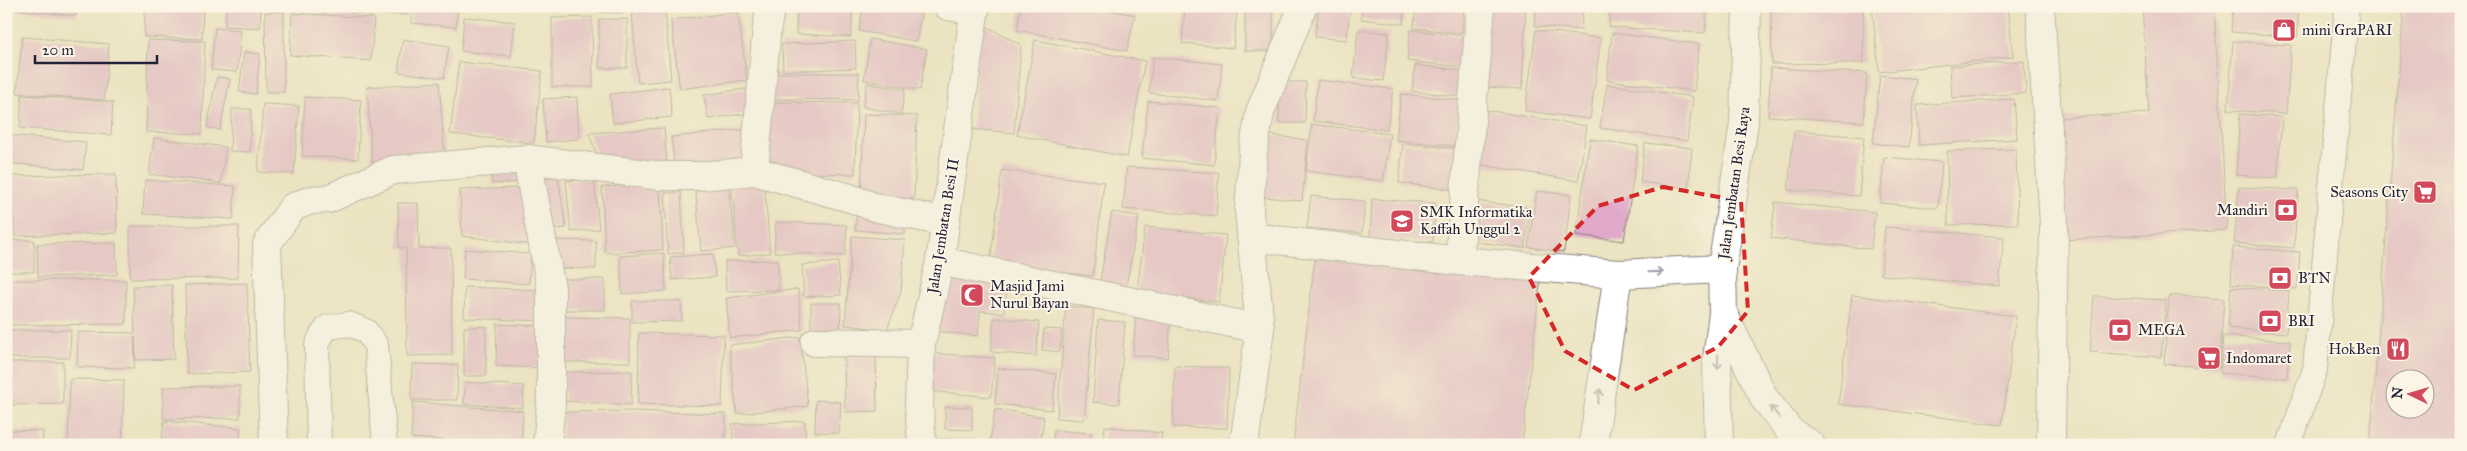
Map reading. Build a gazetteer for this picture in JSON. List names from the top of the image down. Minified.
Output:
{"streets":{"street":["Jalan Jembatan Besi Raya","Jalan Jembatan Besi II"]},"places":{"shop":["mini GraPARI"],"supermarket":["Seasons City","Indomaret"],"bank":["Mandiri","BTN","BRI","MEGA"],"school or university":["SMK Informatika Kaffah Unggul 2"],"mosque":["Masjid Jami Nurul Bayan"],"restaurant":["HokBen"]},"scale_bar":"20 m","north":"left"}
